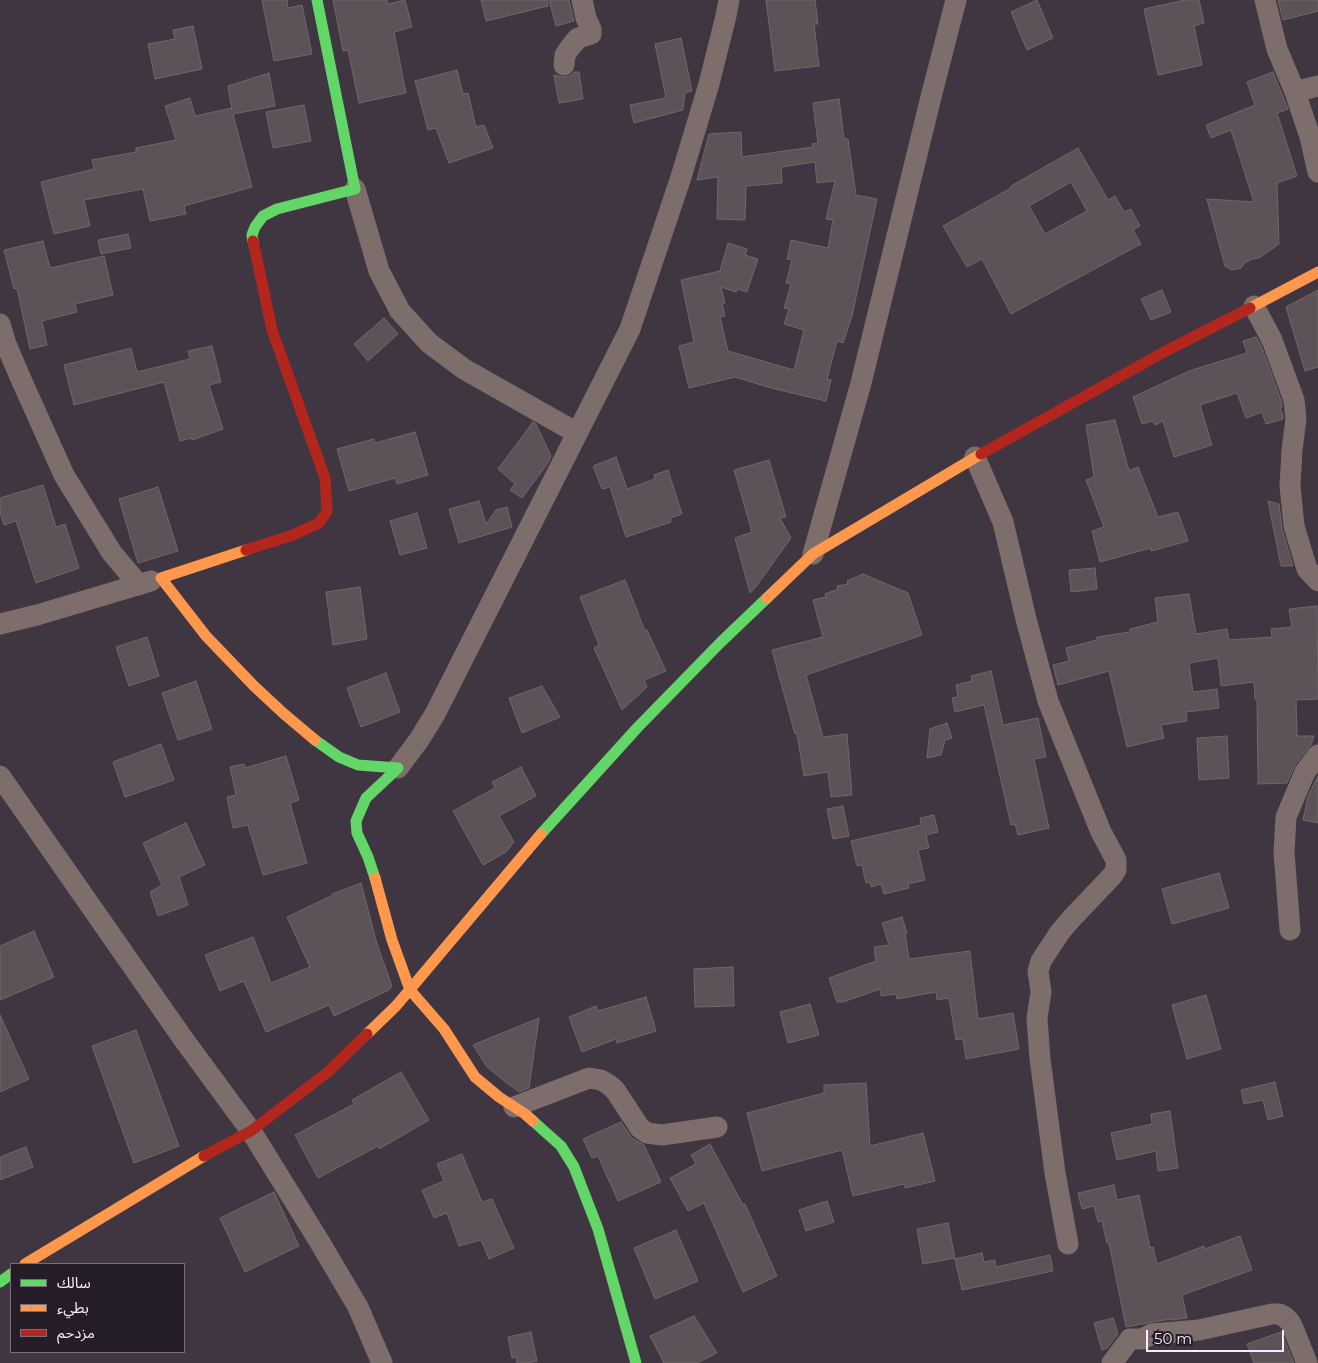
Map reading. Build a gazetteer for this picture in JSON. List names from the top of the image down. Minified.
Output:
{"legend":["سالك","بطيء","مزدحم"],"scale_bar":"50 m"}
